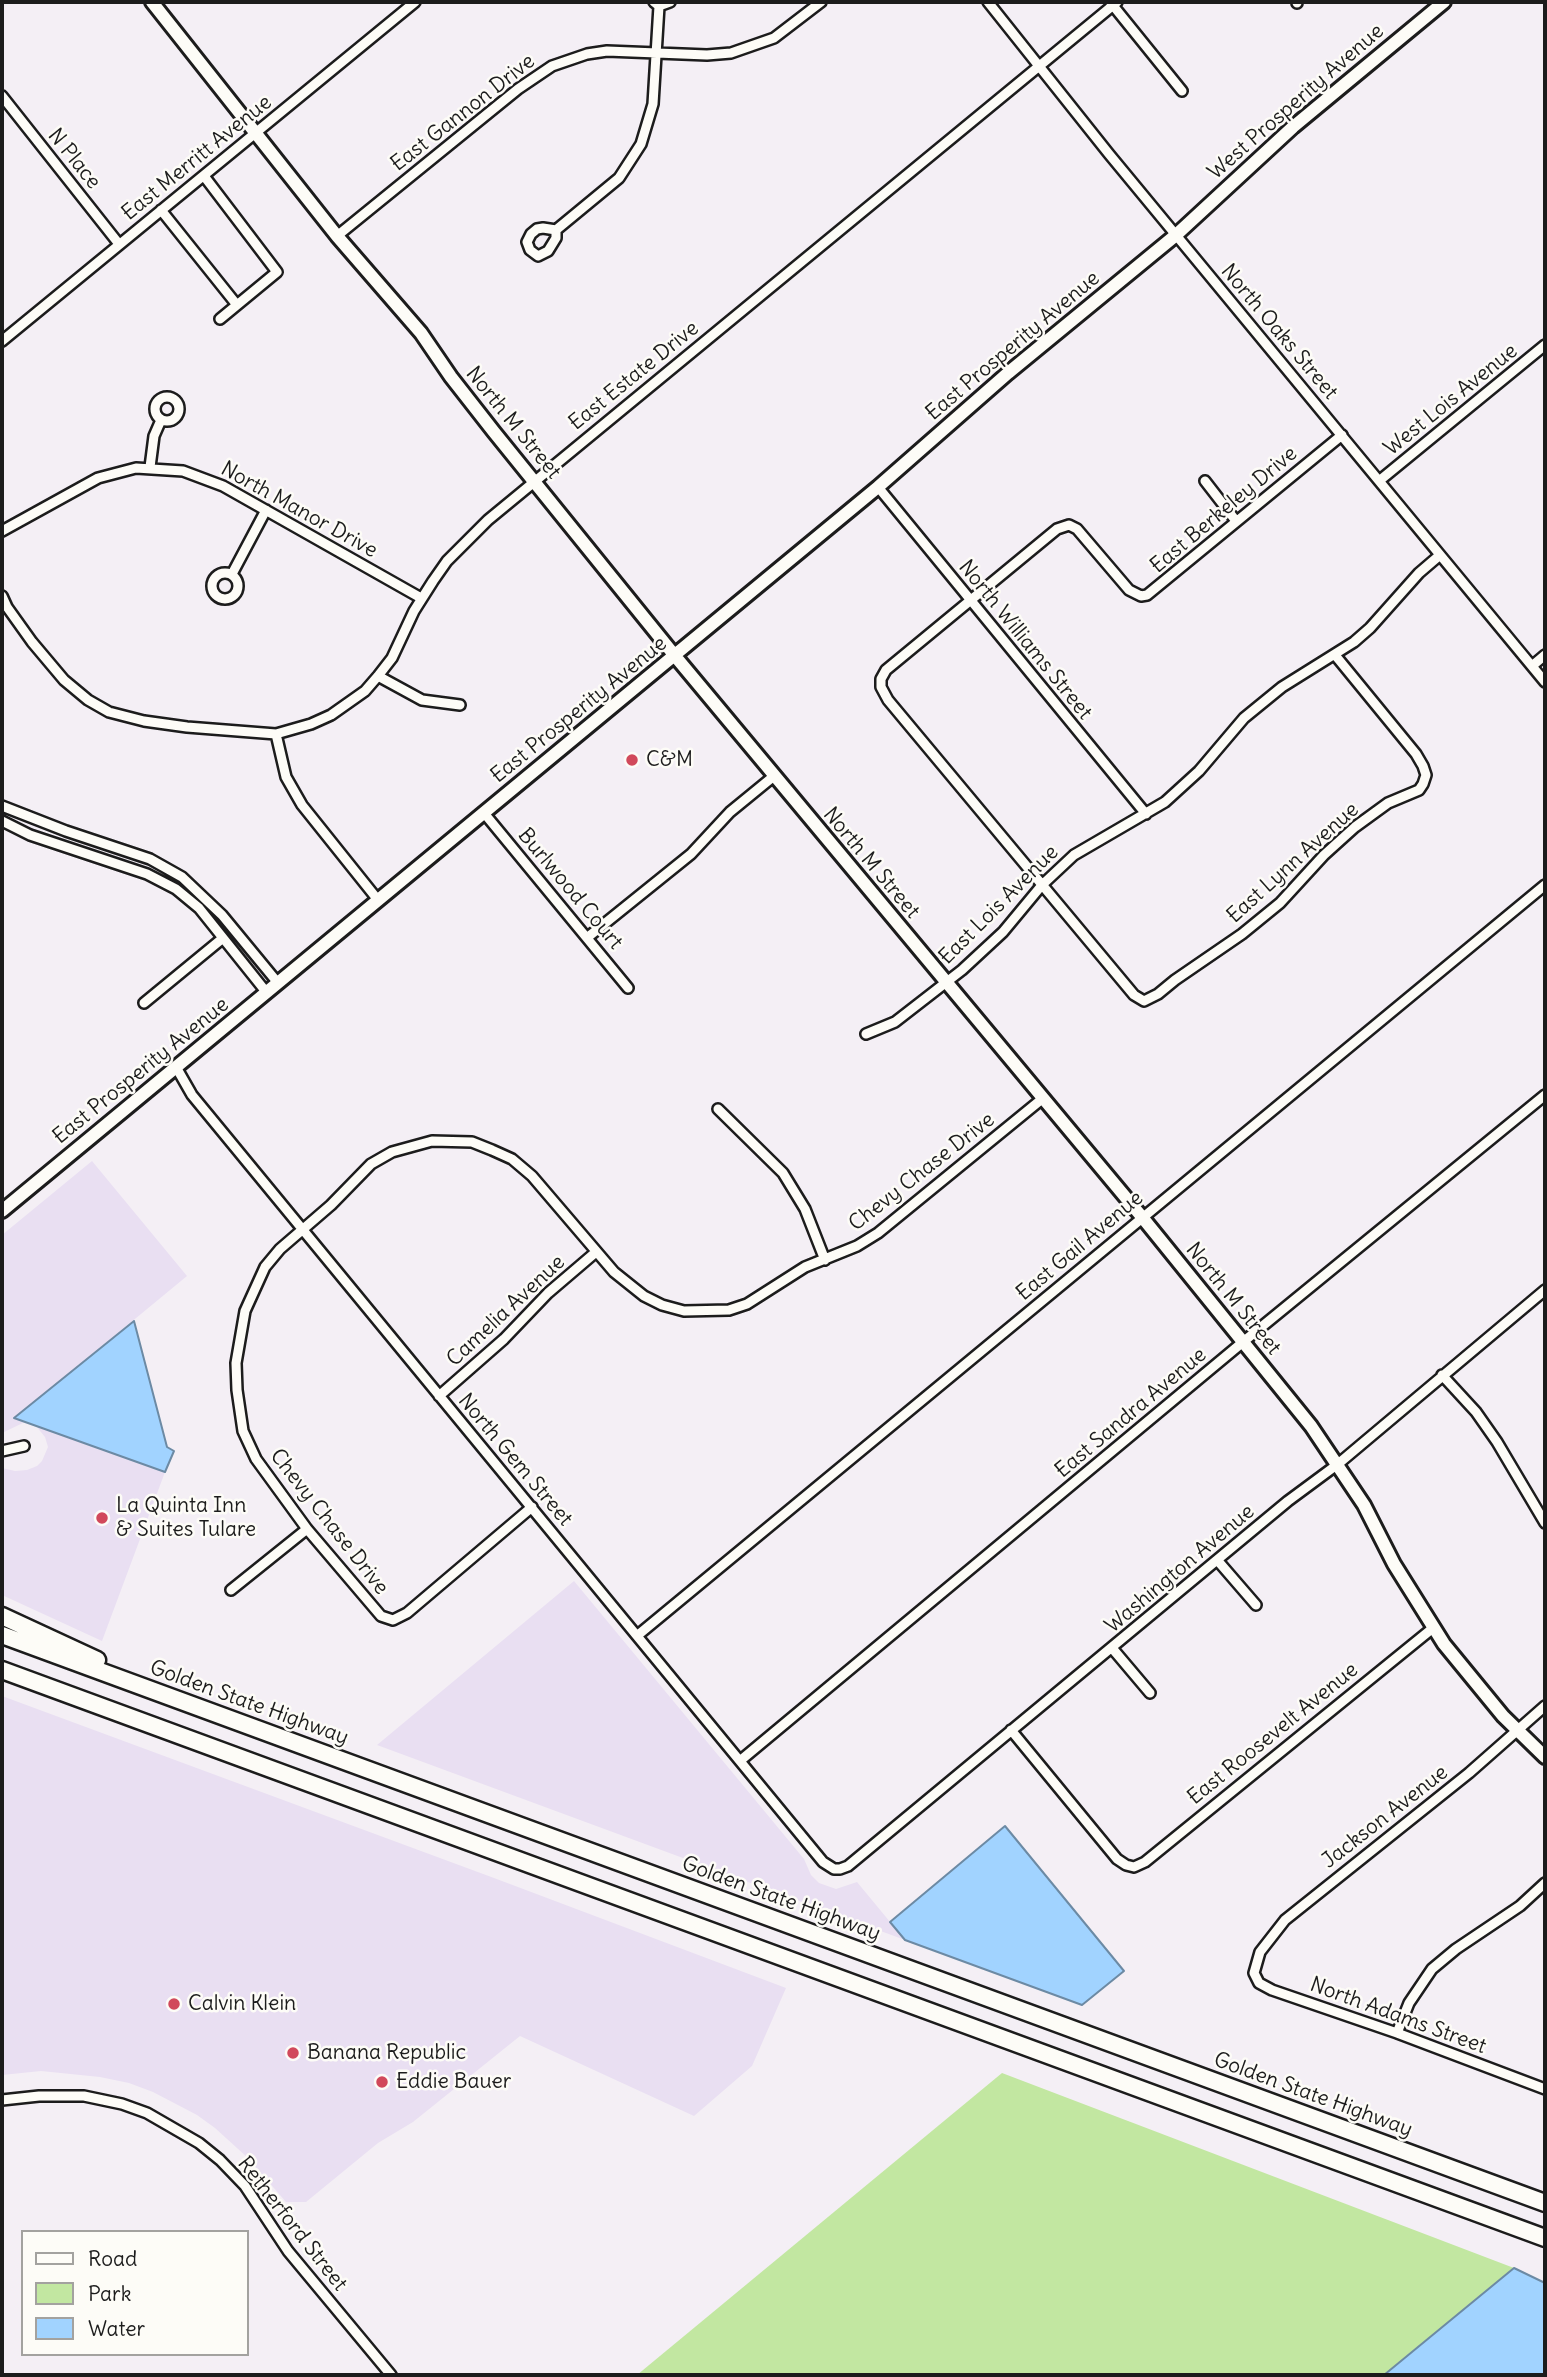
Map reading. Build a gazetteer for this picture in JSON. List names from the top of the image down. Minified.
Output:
{"streets":{"highway":["Golden State Highway"],"street":["West Prosperity Avenue","East Gannon Drive","East Merritt Avenue","N Place","North Oaks Street","East Prosperity Avenue","East Estate Drive","West Lois Avenue","North M Street","North Manor Drive","East Berkeley Drive","North Williams Street","East Lynn Avenue","Burlwood Court","East Lois Avenue","Chevy Chase Drive","East Gail Avenue","Camelia Avenue","East Sandra Avenue","North Gem Street","Washington Avenue","East Roosevelt Avenue","Jackson Avenue","North Adams Street","Retherford Street"]},"crossings":[["West Prosperity Avenue","North Oaks Street"],["West Prosperity Avenue","East Prosperity Avenue"],["East Gannon Drive","North M Street"],["East Merritt Avenue","N Place"],["East Merritt Avenue","North M Street"],["North Oaks Street","East Prosperity Avenue"],["North Oaks Street","East Estate Drive"],["North Oaks Street","West Lois Avenue"],["North Oaks Street","East Berkeley Drive"],["North Oaks Street","East Lois Avenue"],["East Prosperity Avenue","North M Street"],["East Prosperity Avenue","North Williams Street"],["East Prosperity Avenue","Burlwood Court"],["East Prosperity Avenue","North Gem Street"],["East Estate Drive","North M Street"],["East Estate Drive","North Manor Drive"],["North M Street","East Lois Avenue"],["North M Street","Chevy Chase Drive"],["North M Street","East Gail Avenue"],["North M Street","East Sandra Avenue"],["North M Street","Washington Avenue"],["North M Street","East Roosevelt Avenue"],["North M Street","Jackson Avenue"],["East Berkeley Drive","North Williams Street"],["East Berkeley Drive","East Lynn Avenue"],["East Berkeley Drive","East Lois Avenue"],["North Williams Street","East Lois Avenue"],["East Lynn Avenue","East Lois Avenue"],["Chevy Chase Drive","Camelia Avenue"],["Chevy Chase Drive","North Gem Street"],["East Gail Avenue","North Gem Street"],["Camelia Avenue","North Gem Street"],["East Sandra Avenue","North Gem Street"],["North Gem Street","Washington Avenue"],["Washington Avenue","East Roosevelt Avenue"],["Jackson Avenue","North Adams Street"]],"places":["C&M","La Quinta Inn & Suites Tulare","Calvin Klein","Banana Republic","Eddie Bauer"],"legend":["Road","Park","Water"]}
